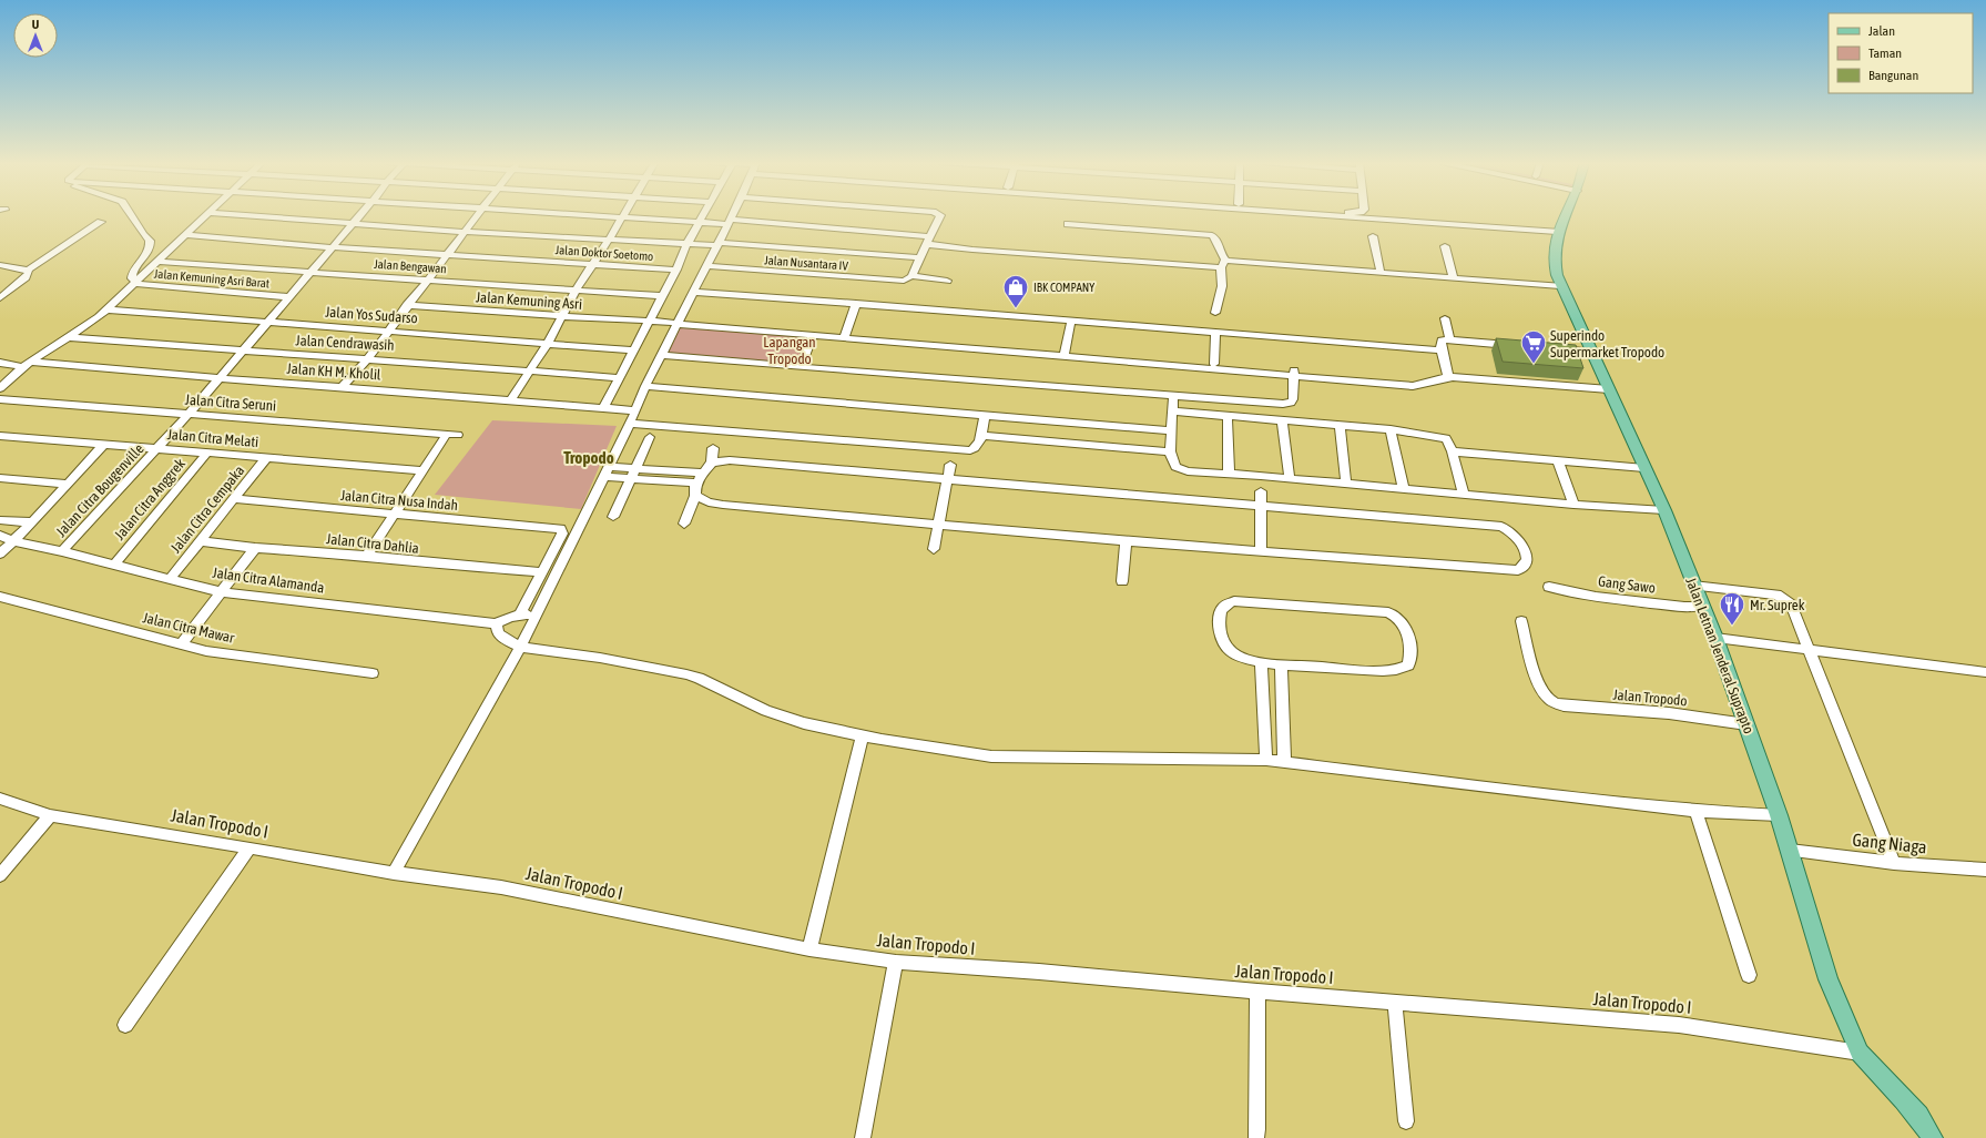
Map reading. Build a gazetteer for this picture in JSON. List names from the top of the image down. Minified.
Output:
{"streets":{"main road":["Jalan Letnan Jenderal Suprapto"],"street":["Jalan Doktor Soetomo","Jalan Nusantara IV","Jalan Bengawan","Jalan Kemuning Asri Barat","Jalan Kemuning Asri","Jalan Yos Sudarso","Jalan Cendrawasih","Jalan KH M. Kholil","Jalan Citra Seruni","Jalan Citra Melati","Jalan Citra Bougenville","Jalan Citra Anggrek","Jalan Citra Nusa Indah","Jalan Citra Cempaka","Jalan Citra Dahlia","Jalan Citra Alamanda","Gang Sawo","Jalan Citra Mawar","Jalan Tropodo","Jalan Tropodo I","Gang Niaga"]},"crossings":[["Jalan Doktor Soetomo","Jalan Citra Bougenville"],["Jalan Bengawan","Jalan Citra Bougenville"],["Jalan Kemuning Asri Barat","Jalan Citra Bougenville"],["Jalan Yos Sudarso","Jalan Citra Bougenville"],["Jalan Cendrawasih","Jalan Citra Bougenville"],["Jalan KH M. Kholil","Jalan Citra Bougenville"],["Jalan Citra Seruni","Jalan Citra Bougenville"],["Jalan Citra Melati","Jalan Citra Bougenville"],["Jalan Citra Melati","Jalan Citra Anggrek"],["Jalan Citra Melati","Jalan Citra Cempaka"],["Jalan Citra Bougenville","Jalan Citra Alamanda"],["Jalan Citra Anggrek","Jalan Citra Alamanda"],["Jalan Citra Nusa Indah","Jalan Citra Cempaka"],["Jalan Citra Nusa Indah","Jalan Citra Dahlia"],["Jalan Citra Cempaka","Jalan Citra Dahlia"],["Jalan Citra Cempaka","Jalan Citra Alamanda"],["Gang Sawo","Jalan Letnan Jenderal Suprapto"],["Jalan Letnan Jenderal Suprapto","Jalan Tropodo"],["Jalan Letnan Jenderal Suprapto","Jalan Tropodo I"],["Jalan Letnan Jenderal Suprapto","Gang Niaga"]],"districts":["Tropodo"],"parks":["Lapangan Tropodo"],"places":{"shop":["IBK COMPANY"],"supermarket":["Superindo Supermarket Tropodo"],"restaurant":["Mr. Suprek"]},"legend":["Jalan","Taman","Bangunan"],"north":"top"}
